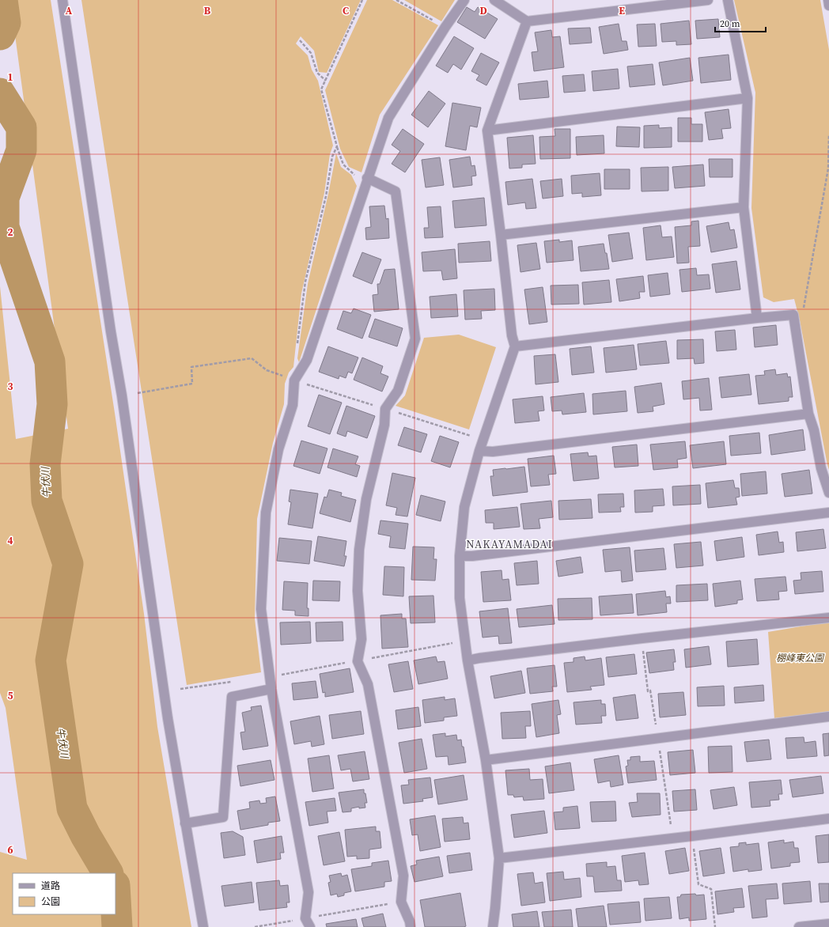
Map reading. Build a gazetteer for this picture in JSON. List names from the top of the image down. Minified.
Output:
{"districts":["NAKAYAMADAI"],"water":["牛伏川"],"parks":["棚峰東公園"],"legend":["道路","公園"],"scale_bar":"20 m","grid":{"columns":["A","B","C","D","E"],"rows":["1","2","3","4","5","6"]}}
